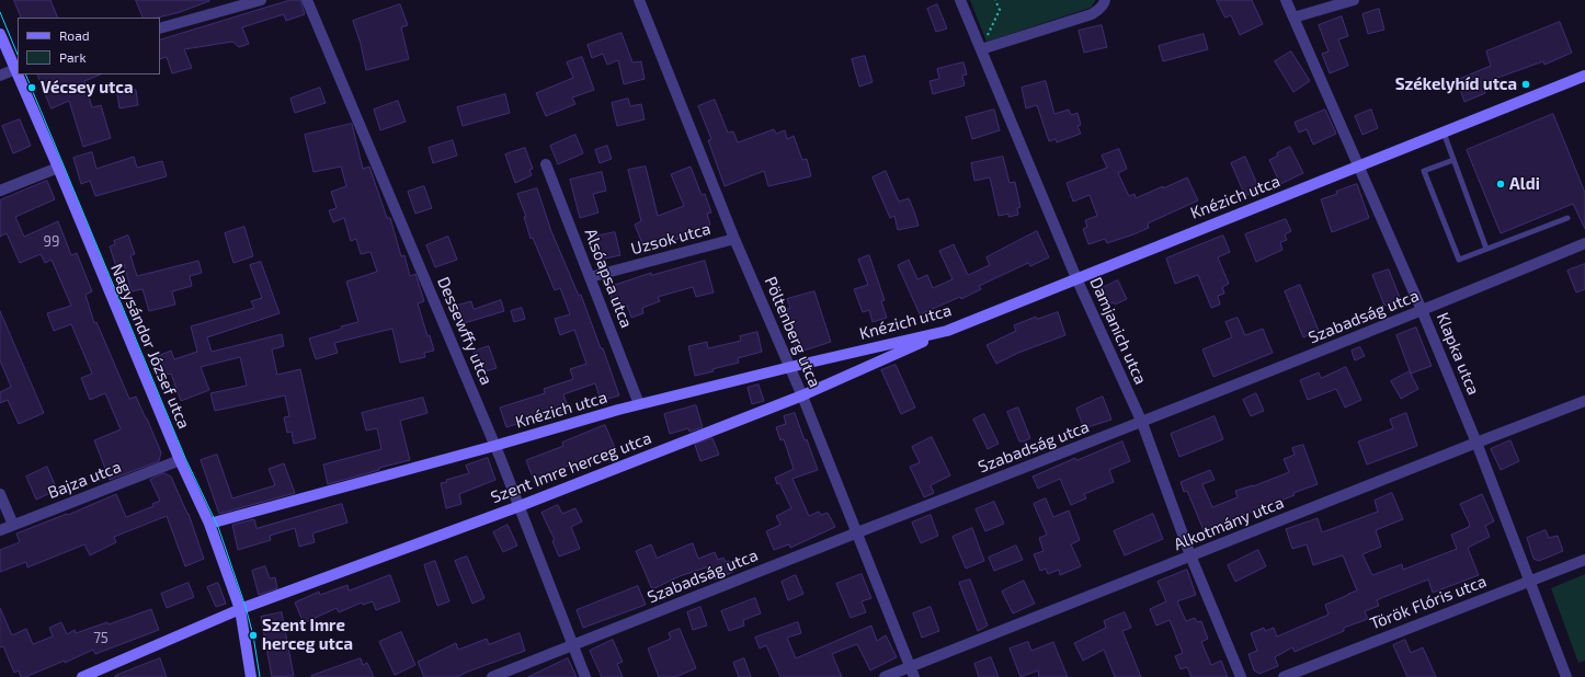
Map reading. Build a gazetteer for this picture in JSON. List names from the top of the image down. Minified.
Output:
{"streets":{"street":["Knézich utca","Uzsok utca","Alsóapsa utca","Szabadság utca","Dessewffy utca","Damjanich utca","Pöltenberg utca","Nagysándor József utca","Klapka utca","Szent Imre herceg utca","Bajza utca","Alkotmány utca","Török Flóris utca"]},"crossings":[["Knézich utca","Alsóapsa utca"],["Knézich utca","Dessewffy utca"],["Knézich utca","Damjanich utca"],["Knézich utca","Pöltenberg utca"],["Knézich utca","Nagysándor József utca"],["Knézich utca","Klapka utca"],["Knézich utca","Szent Imre herceg utca"],["Uzsok utca","Alsóapsa utca"],["Uzsok utca","Pöltenberg utca"],["Szabadság utca","Dessewffy utca"],["Szabadság utca","Damjanich utca"],["Szabadság utca","Pöltenberg utca"],["Szabadság utca","Klapka utca"],["Dessewffy utca","Szent Imre herceg utca"],["Damjanich utca","Alkotmány utca"],["Pöltenberg utca","Szent Imre herceg utca"],["Pöltenberg utca","Alkotmány utca"],["Nagysándor József utca","Szent Imre herceg utca"],["Nagysándor József utca","Bajza utca"],["Klapka utca","Alkotmány utca"],["Klapka utca","Török Flóris utca"]],"places":["Székelyhíd utca","Vécsey utca","Aldi","Szent Imre herceg utca"],"house_numbers":["99","75"],"legend":["Road","Park"]}
